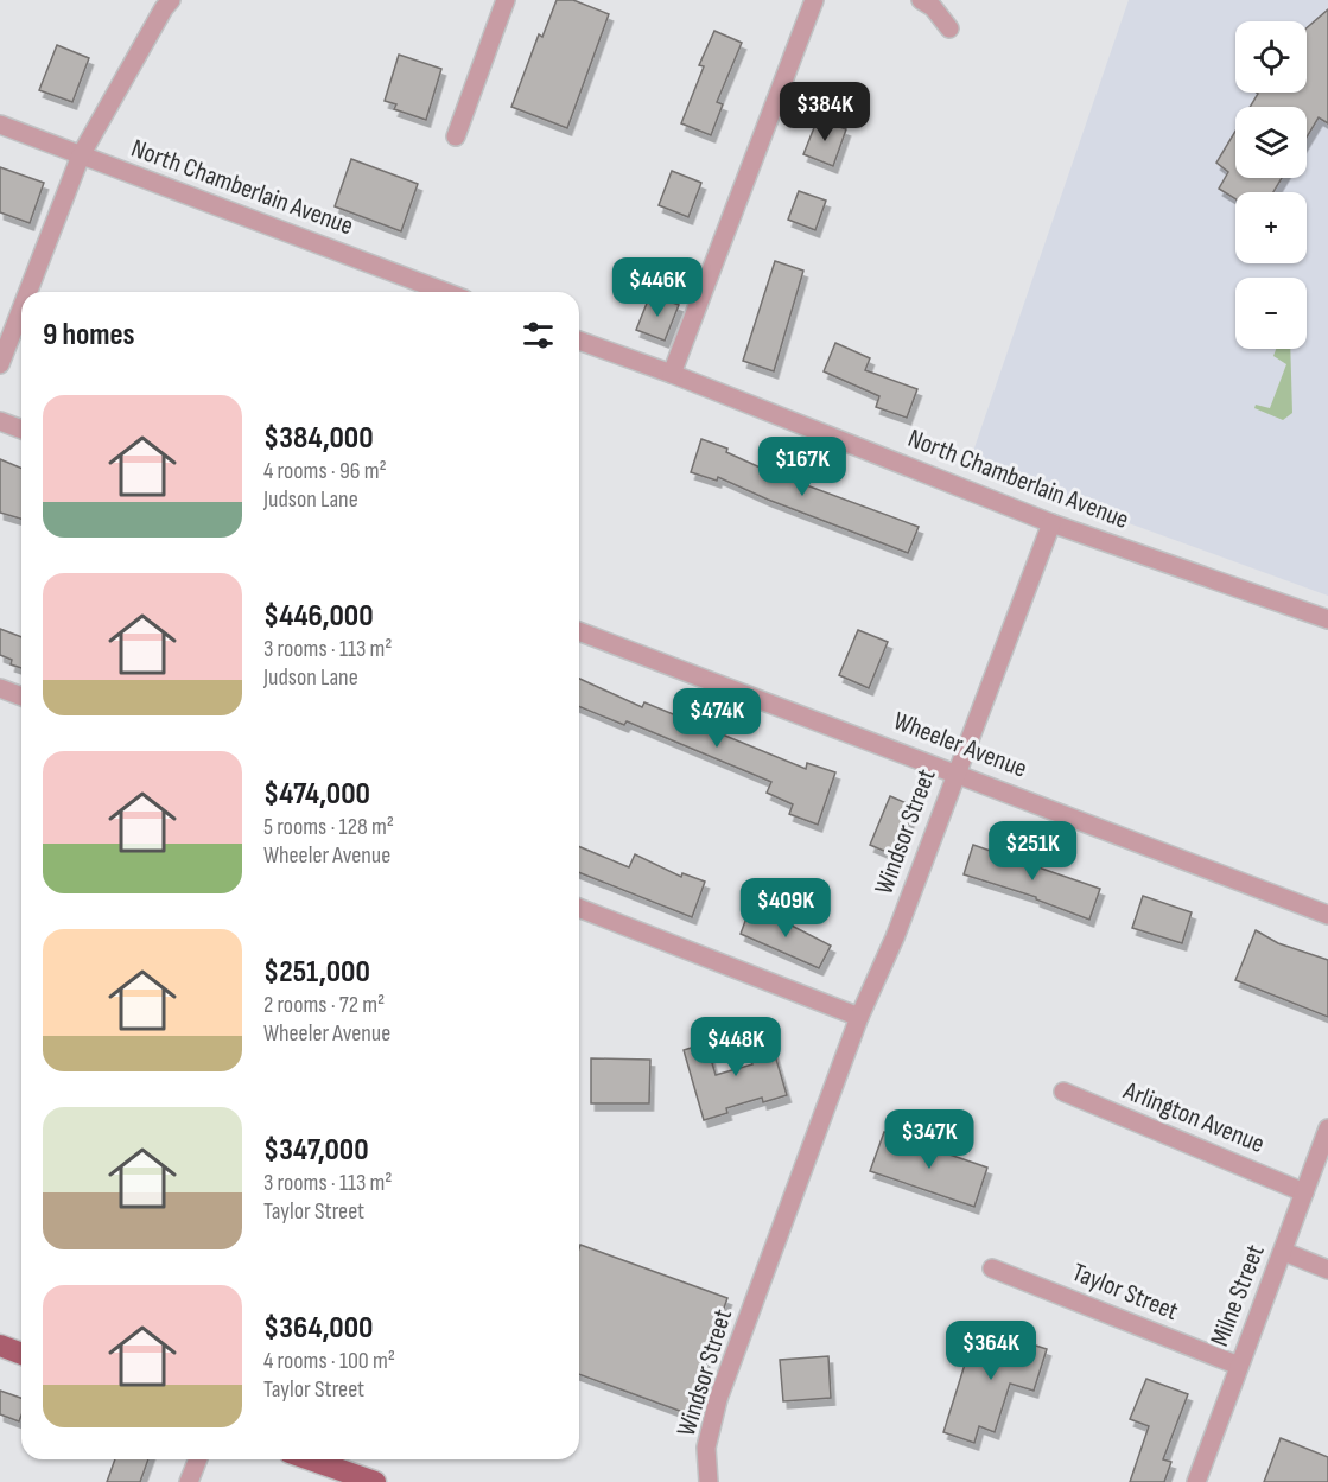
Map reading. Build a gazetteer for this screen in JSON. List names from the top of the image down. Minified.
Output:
{"streets":{"street":["North Chamberlain Avenue","Wheeler Avenue","Windsor Street","Arlington Avenue","Taylor Street","Milne Street"]},"crossings":[["North Chamberlain Avenue","Windsor Street"],["Wheeler Avenue","Windsor Street"],["Arlington Avenue","Milne Street"],["Taylor Street","Milne Street"]],"page":{"map_buttons":["+","−"],"price":["$384K","$446K","$167K","$474K","$251K","$409K","$448K","$347K","$364K"],"heading":"9 homes","list":[{"name":"$384,000","note":"4 rooms · 96 m² · Judson Lane"},{"name":"$446,000","note":"3 rooms · 113 m² · Judson Lane"},{"name":"$474,000","note":"5 rooms · 128 m² · Wheeler Avenue"},{"name":"$251,000","note":"2 rooms · 72 m² · Wheeler Avenue"},{"name":"$347,000","note":"3 rooms · 113 m² · Taylor Street"},{"name":"$364,000","note":"4 rooms · 100 m² · Taylor Street"}]}}
